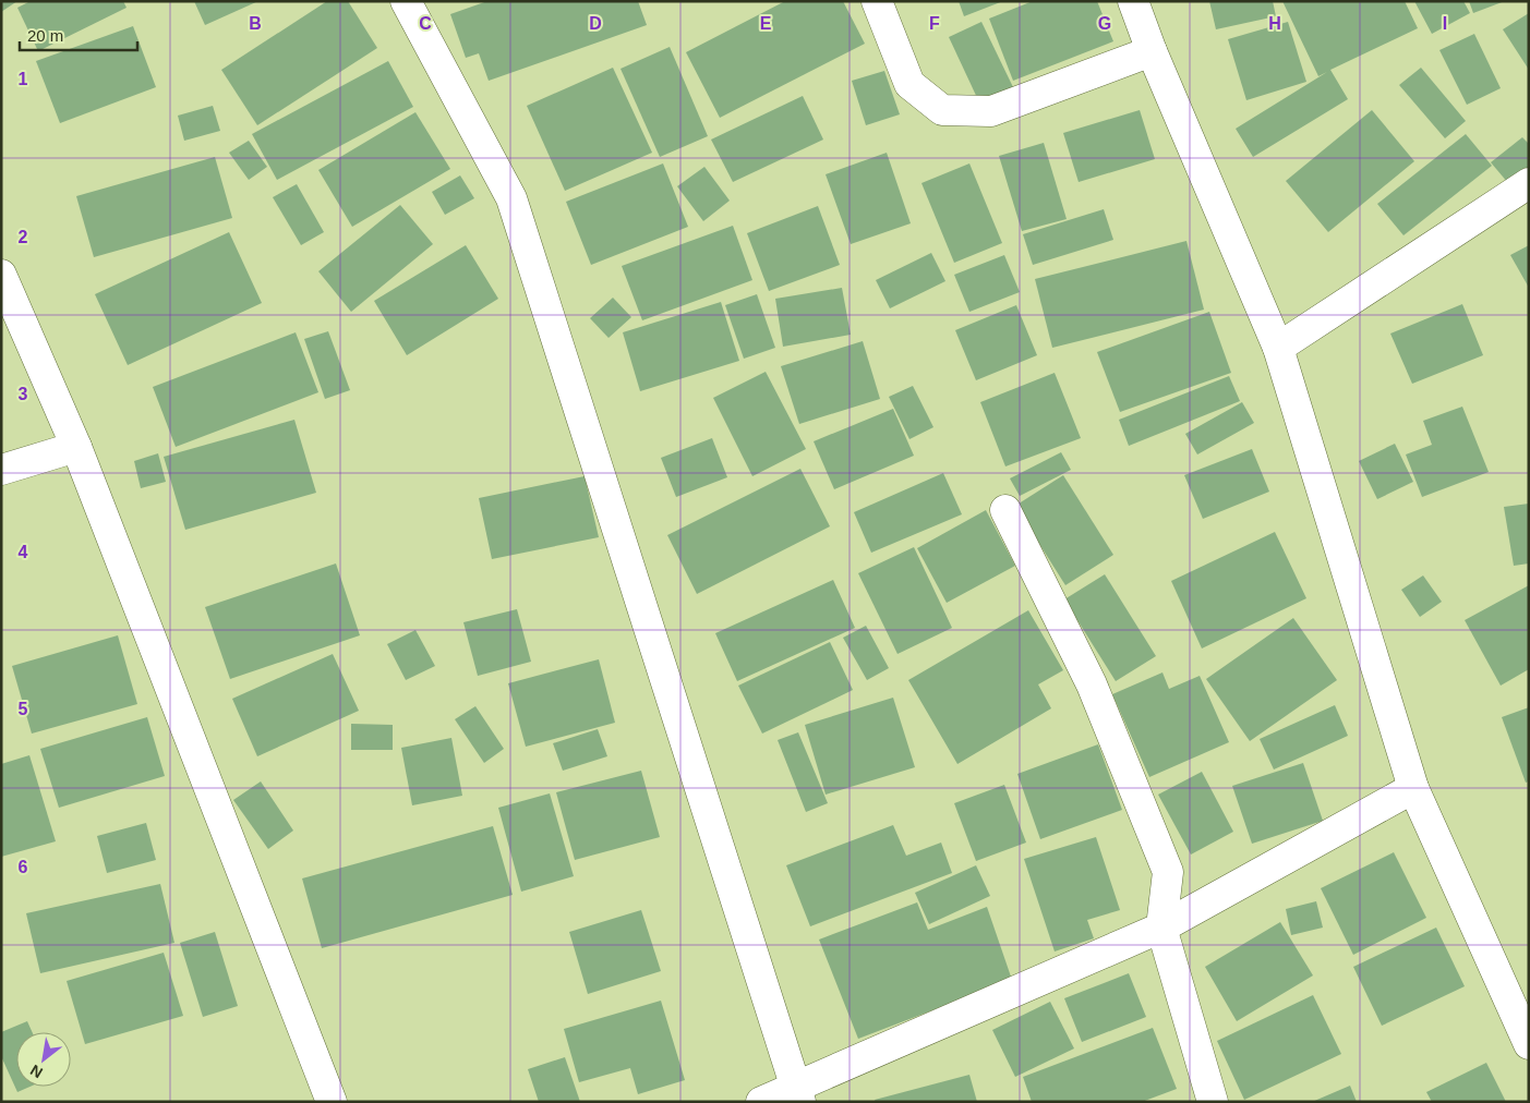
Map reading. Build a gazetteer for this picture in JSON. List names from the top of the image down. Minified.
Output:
{"scale_bar":"20 m","north":"bottom left","grid":{"columns":["B","C","D","E","F","G","H","I"],"rows":["1","2","3","4","5","6"]}}
